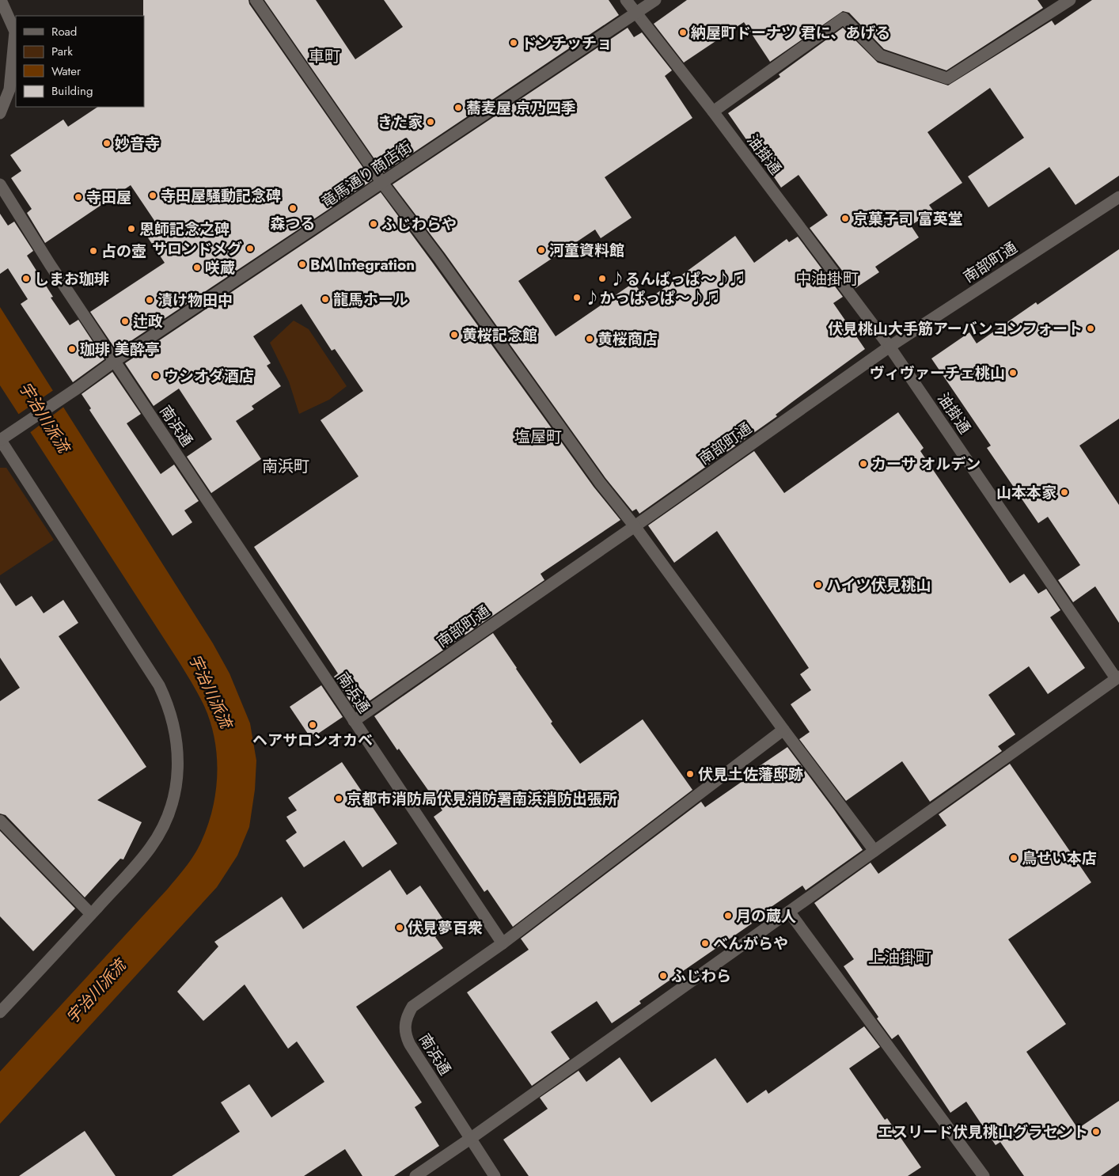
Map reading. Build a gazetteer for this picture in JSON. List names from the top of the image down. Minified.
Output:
{"streets":{"street":["油掛通","竜馬通り商店街","南部町通","南浜通"]},"crossings":[["油掛通","竜馬通り商店街"],["油掛通","南部町通"],["竜馬通り商店街","南浜通"],["南部町通","南浜通"]],"districts":["車町","中油掛町","塩屋町","南浜町","上油掛町"],"water":["宇治川派流"],"places":["納屋町ドーナツ 君に、あげる","ドンチッチョ","蕎麦屋 京乃四季","きた家","妙音寺","寺田屋騒動記念碑","寺田屋","森つる","京菓子司 富英堂","ふじわらや","恩師記念之碑","サロンドメグ","河童資料館","占の壺","BM Integration","咲蔵","しまお珈琲","♪るんぱっぱ〜♪♫","♪かっぱっぱ〜♪♫","龍馬ホール","漬け物田中","辻政","伏見桃山大手筋アーバンコンフォート","黄桜記念館","黄桜商店","珈琲 美酔亭","ヴィヴァーチェ桃山","ウシオダ酒店","カーサ オルデン","山本本家","ハイツ伏見桃山","ヘアサロンオカベ","伏見土佐藩邸跡","京都市消防局伏見消防署南浜消防出張所","鳥せい本店","月の蔵人","伏見夢百衆","べんがらや","ふじわら","エスリード伏見桃山グラセント"],"legend":["Road","Park","Water","Building"]}
